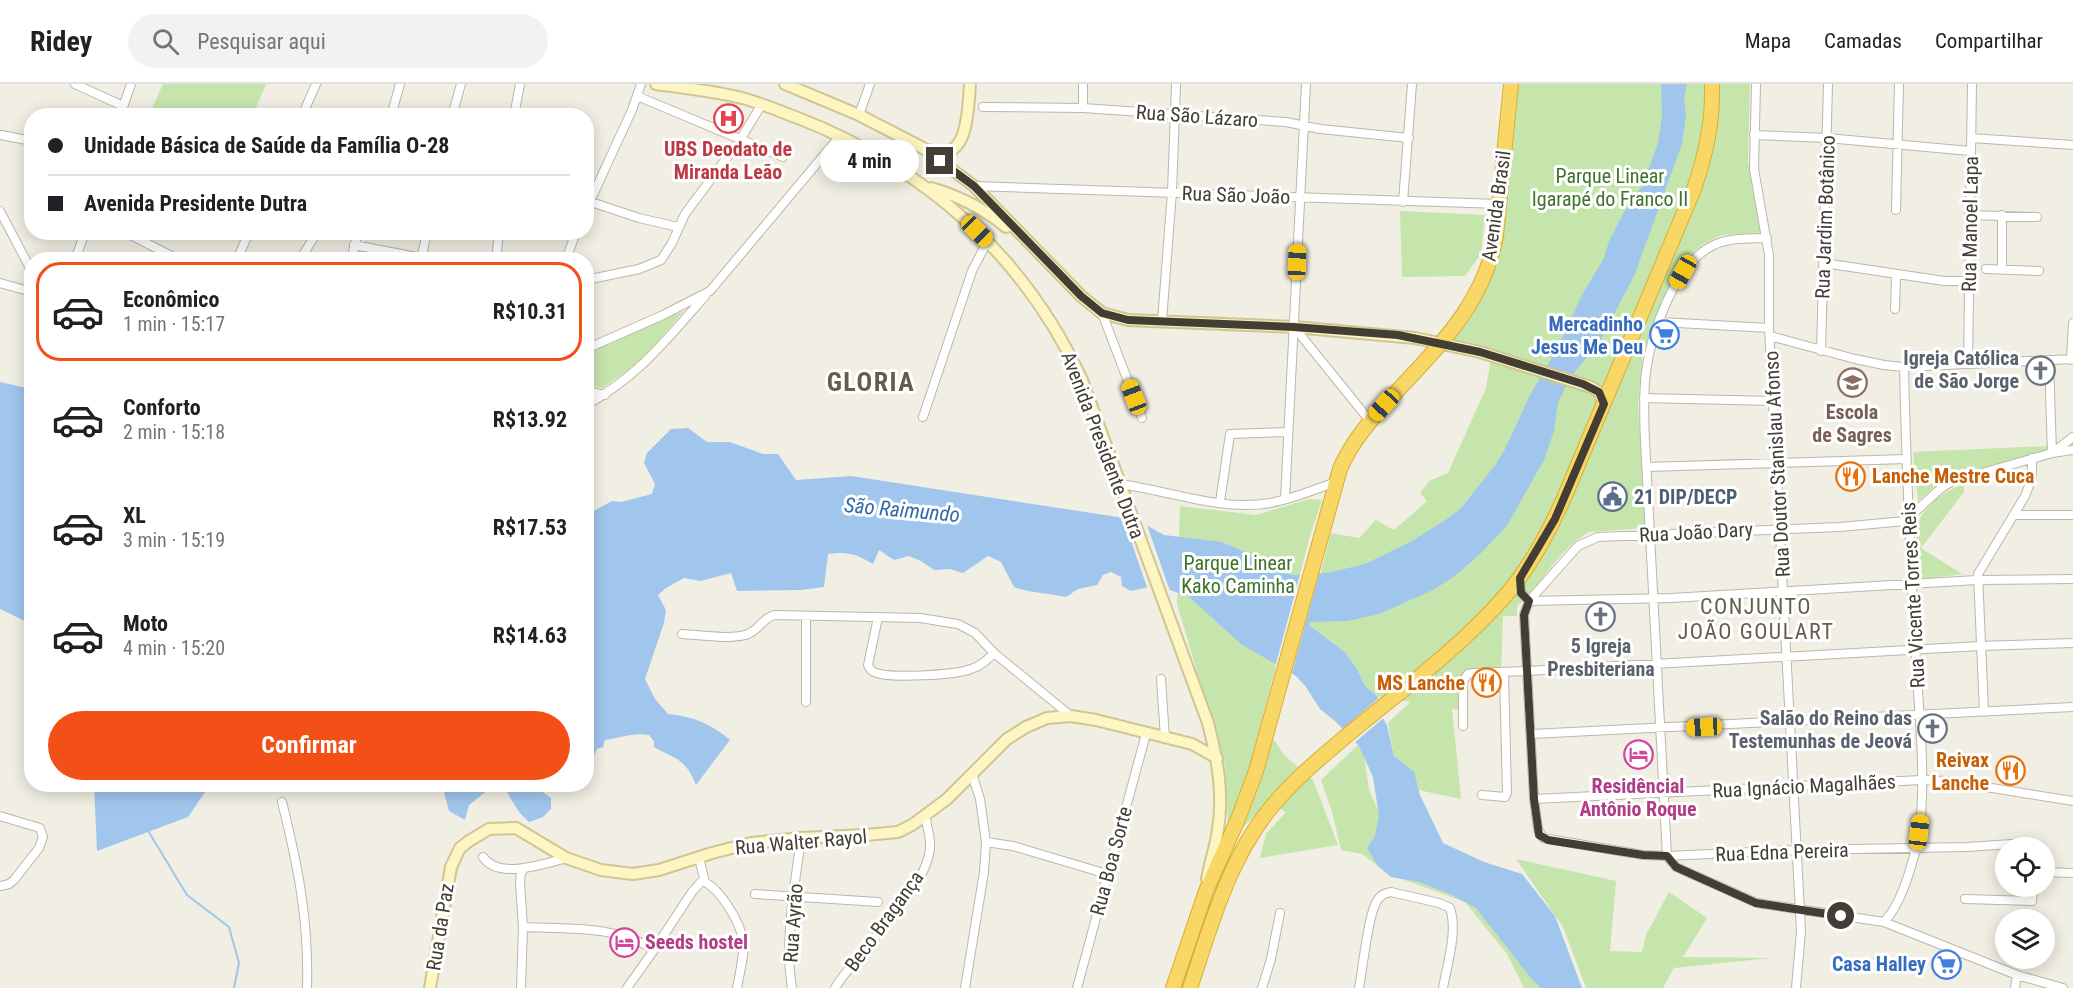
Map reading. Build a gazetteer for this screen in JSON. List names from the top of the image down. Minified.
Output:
{"streets":{"highway":["Avenida Brasil"],"street":["Rua São Lázaro","Rua São João","Rua Jardim Botânico","Rua Manoel Lapa","Avenida Presidente Dutra","Rua Doutor Stanislau Afonso","Rua João Dary","Rua Vicente Torres Reis","Rua Ignácio Magalhães","Rua Walter Rayol","Rua Edna Pereira","Rua Boa Sorte","Beco Bragança","Rua Ayrão","Rua da Paz"]},"crossings":[["Rua São João","Avenida Brasil"],["Avenida Brasil","Avenida Presidente Dutra"],["Avenida Presidente Dutra","Rua Walter Rayol"],["Rua Doutor Stanislau Afonso","Rua João Dary"],["Rua Doutor Stanislau Afonso","Rua Ignácio Magalhães"],["Rua Doutor Stanislau Afonso","Rua Edna Pereira"],["Rua João Dary","Rua Vicente Torres Reis"],["Rua Vicente Torres Reis","Rua Ignácio Magalhães"],["Rua Vicente Torres Reis","Rua Edna Pereira"],["Rua Ignácio Magalhães","Rua Edna Pereira"],["Rua Walter Rayol","Rua Boa Sorte"],["Rua Walter Rayol","Beco Bragança"],["Rua Walter Rayol","Rua Ayrão"],["Rua Walter Rayol","Rua da Paz"]],"districts":["GLORIA","CONJUNTO JOÃO GOULART"],"water":["São Raimundo"],"parks":["Parque Linear Igarapé do Franco II","Parque Linear Kako Caminha"],"places":{"hospital":["UBS Deodato de Miranda Leão"],"supermarket":["Mercadinho Jesus Me Deu","Casa Halley"],"church":["Igreja Católica de São Jorge","5 Igreja Presbiteriana","Salão do Reino das Testemunhas de Jeová"],"school or university":["Escola de Sagres"],"restaurant":["Lanche Mestre Cuca","MS Lanche","Reivax Lanche"],"public building":["21 DIP/DECP"],"hotel":["Residêncial Antônio Roque","Seeds hostel"]},"page":{"header":"Ridey","search":"Pesquisar aqui","nav":["Mapa","Camadas","Compartilhar"],"banner":["Unidade Básica de Saúde da Família O-28","Avenida Presidente Dutra"],"bubble":"4 min","list":[{"name":"Econômico","note":"1 min · 15:17","value":"R$10.31"},{"name":"Conforto","note":"2 min · 15:18","value":"R$13.92"},{"name":"XL","note":"3 min · 15:19","value":"R$17.53"},{"name":"Moto","note":"4 min · 15:20","value":"R$14.63"}],"buttons":"Confirmar"}}
